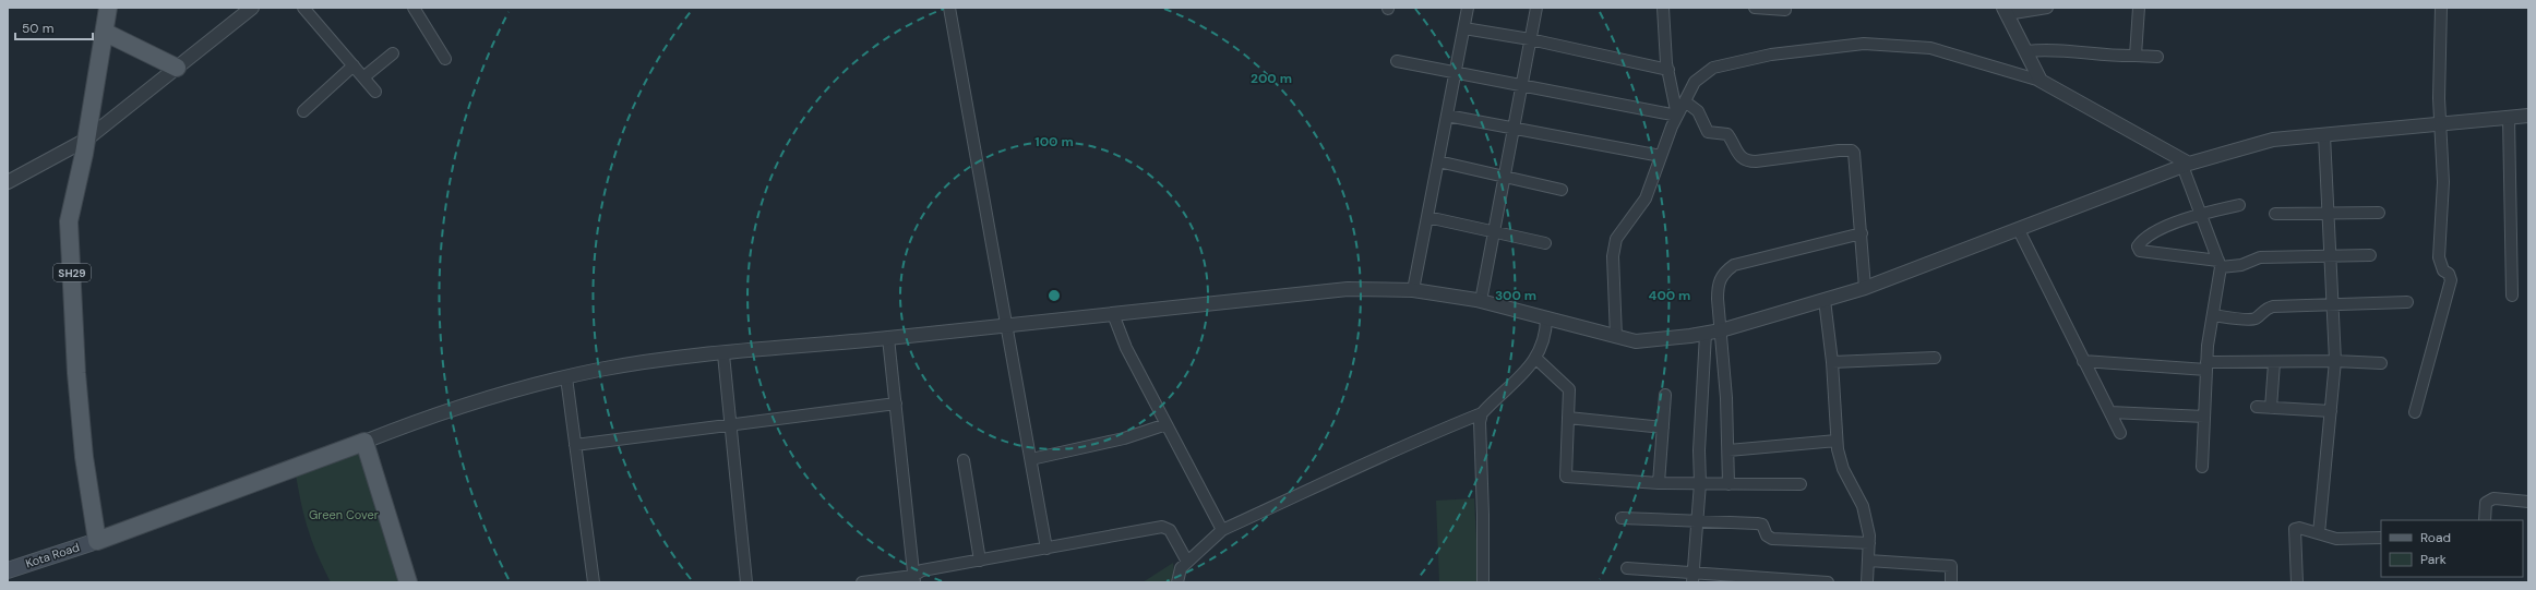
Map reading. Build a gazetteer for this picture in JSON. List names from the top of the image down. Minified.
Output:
{"streets":{"main road":["SH29","Kota Road"]},"crossings":[["SH29","Kota Road"]],"parks":["Green Cover"],"legend":["Road","Park"],"scale_bar":"50 m","rings":["200 m","100 m","300 m","400 m"]}
